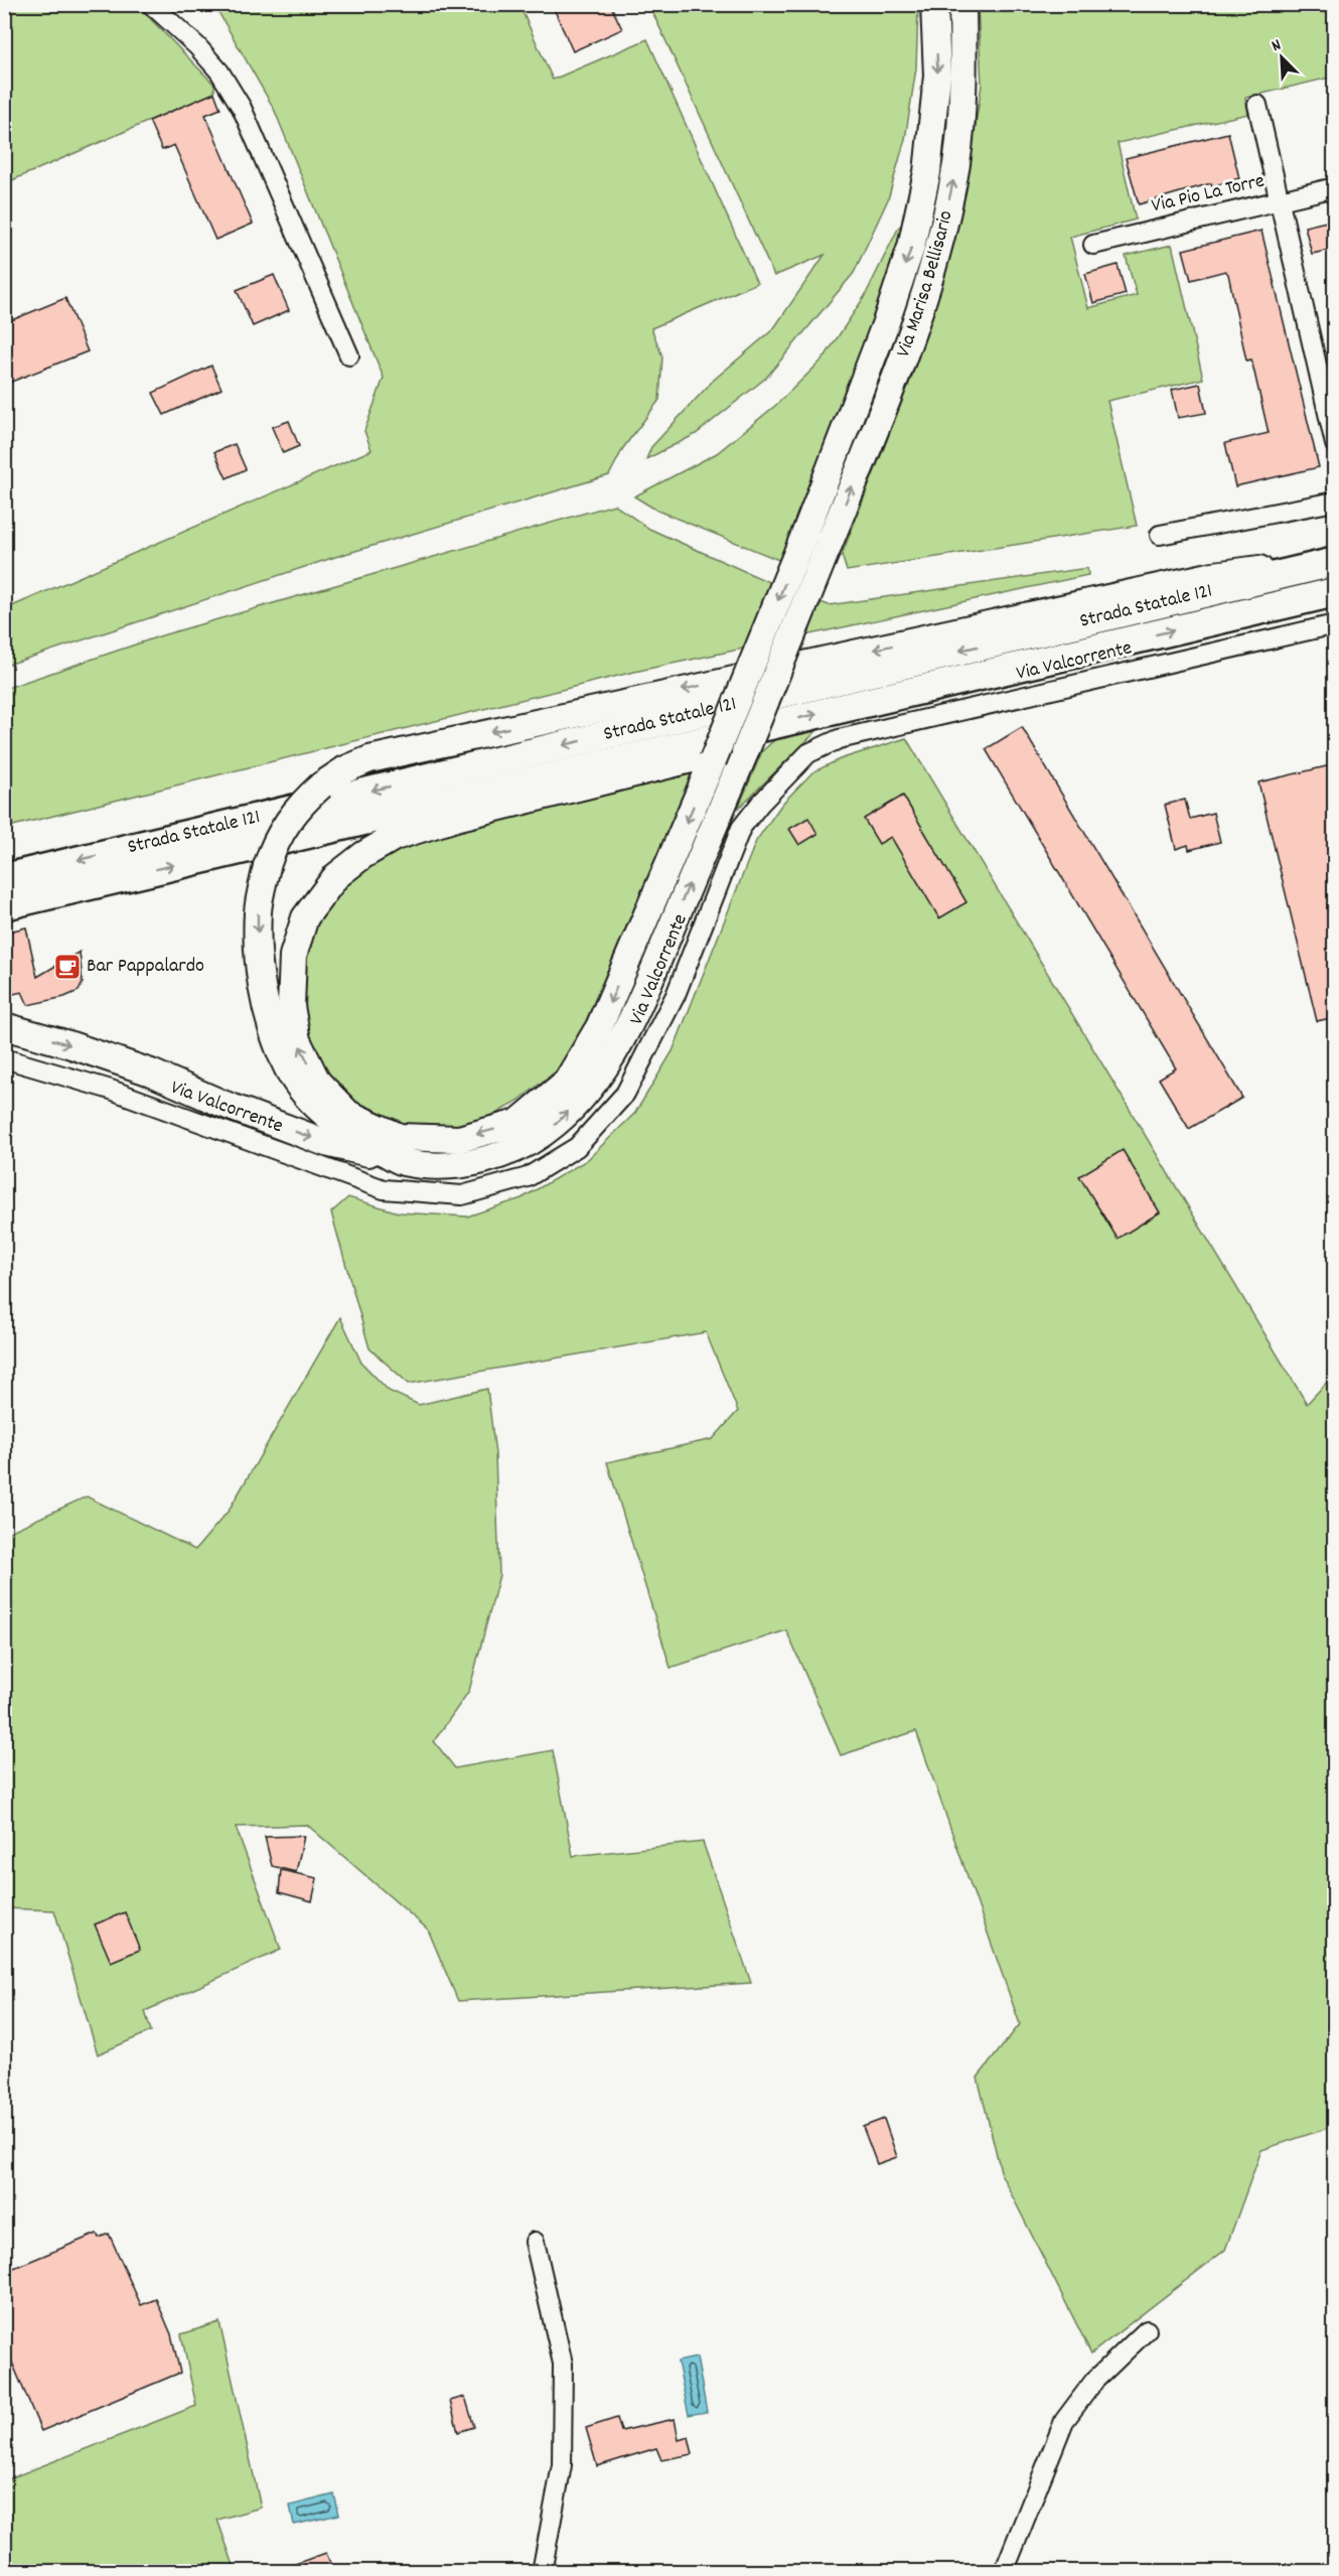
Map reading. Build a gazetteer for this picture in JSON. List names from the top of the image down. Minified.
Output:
{"streets":{"main road":["Via Marisa Bellisario","Strada Statale 121"],"street":["Via Pio La Torre","Via Valcorrente"]},"crossings":[["Via Marisa Bellisario","Strada Statale 121"]],"places":{"cafe":["Bar Pappalardo"]},"north":"top left"}
